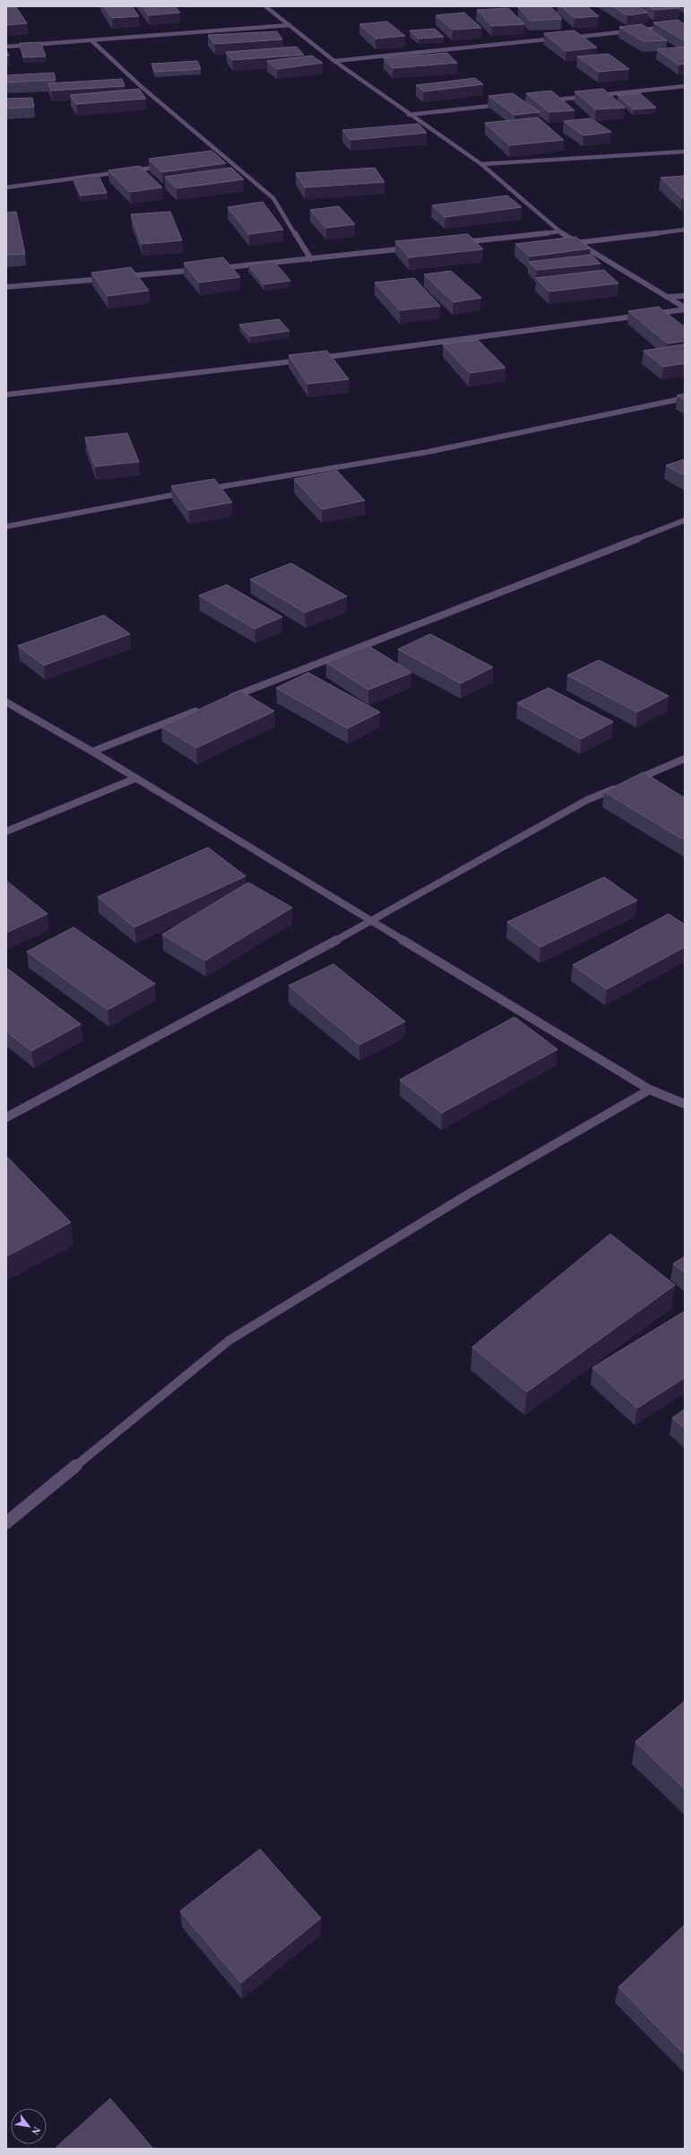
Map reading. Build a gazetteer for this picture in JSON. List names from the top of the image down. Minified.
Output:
{"north":"bottom right"}
